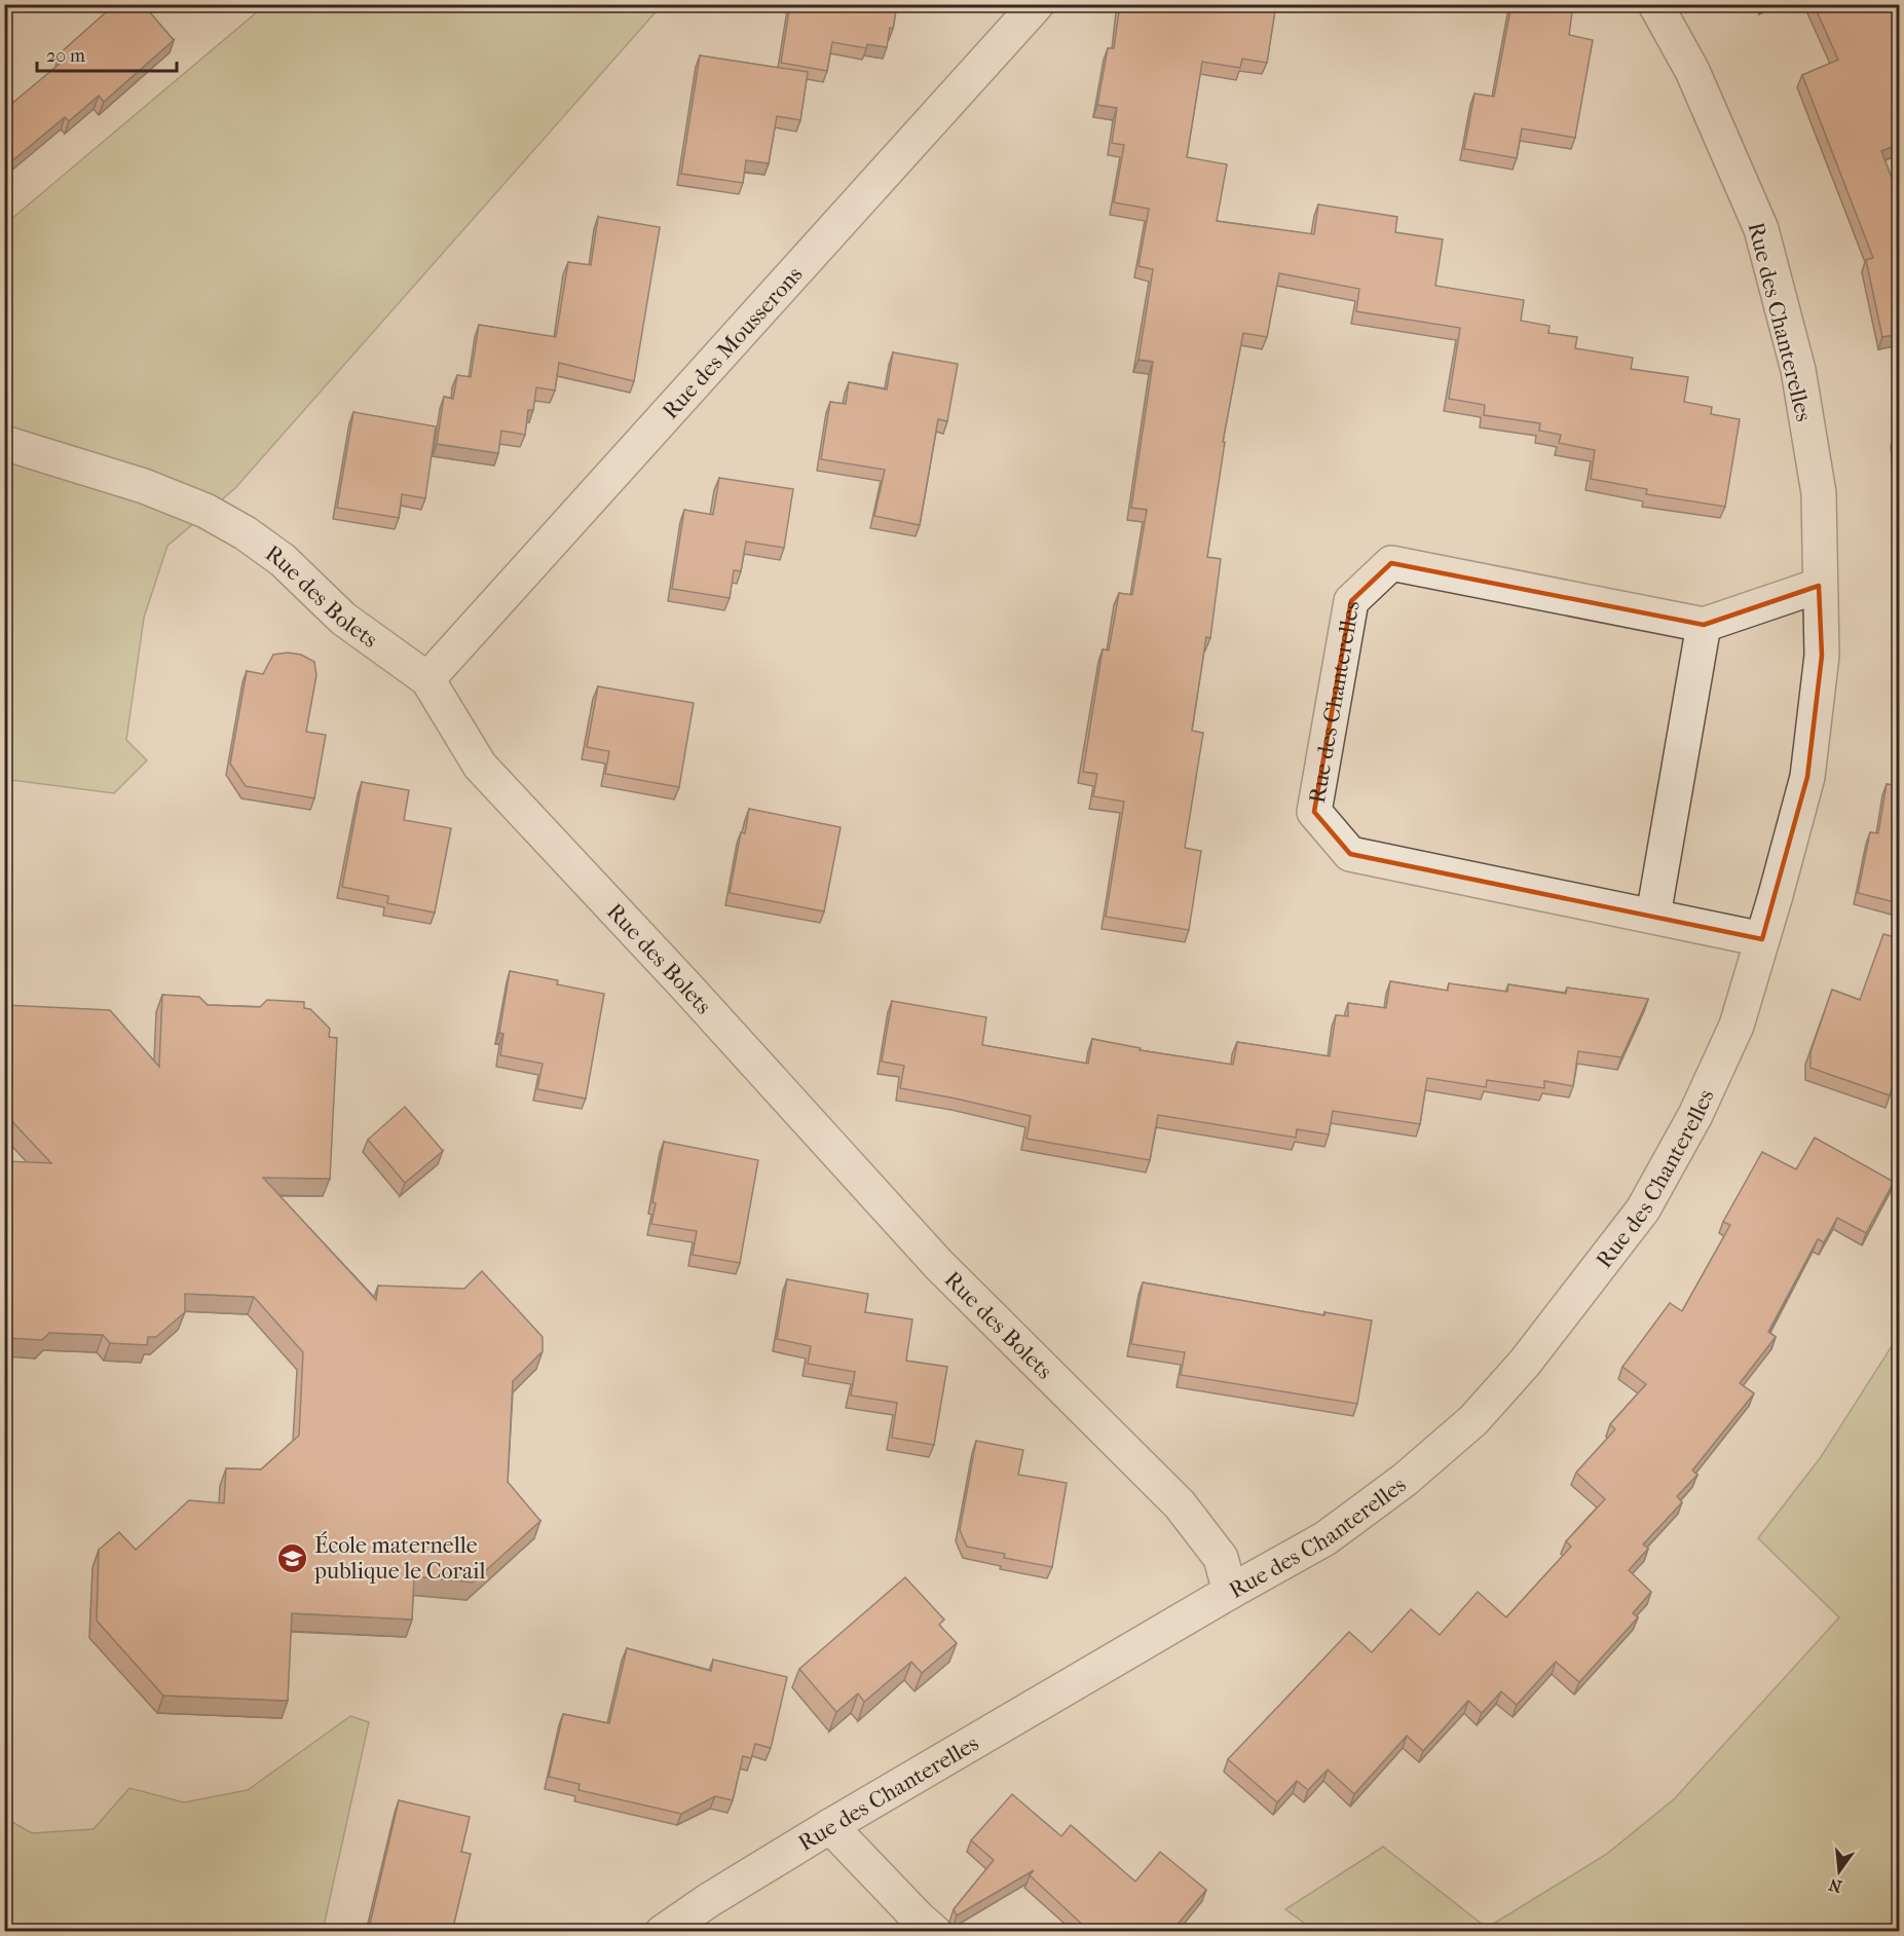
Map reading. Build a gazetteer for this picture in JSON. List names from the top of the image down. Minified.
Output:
{"streets":{"street":["Rue des Chanterelles","Rue des Mousserons","Rue des Bolets"]},"crossings":[["Rue des Chanterelles","Rue des Bolets"],["Rue des Mousserons","Rue des Bolets"]],"places":{"school or university":["École maternelle publique le Corail"]},"scale_bar":"20 m","north":"bottom"}
